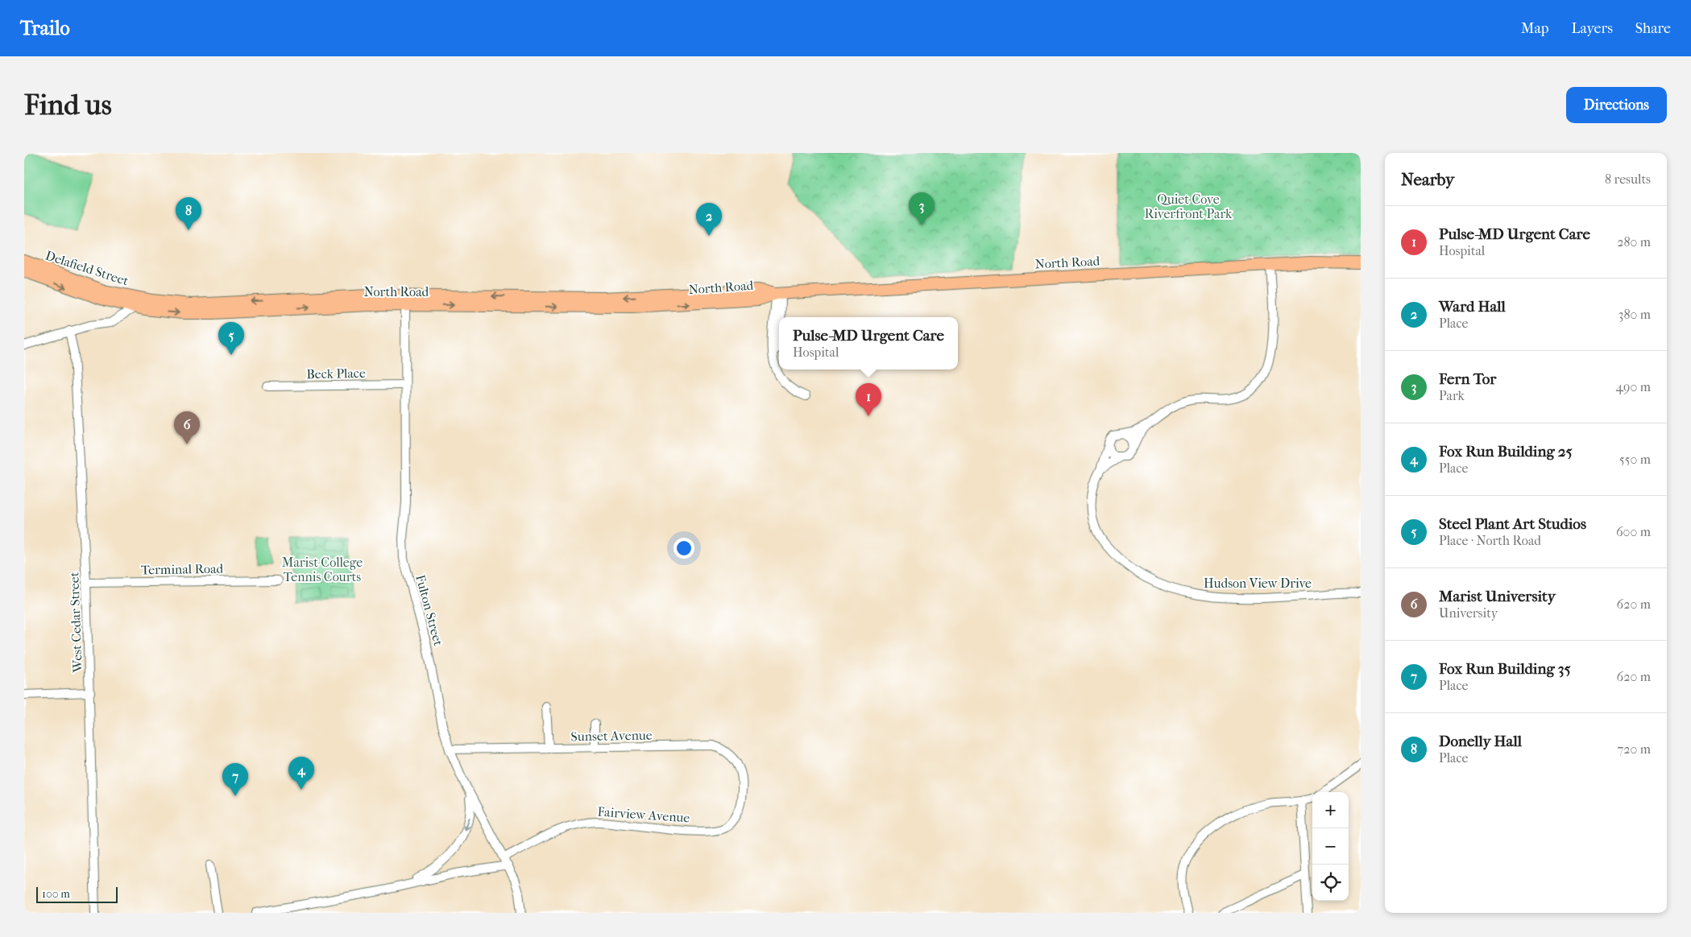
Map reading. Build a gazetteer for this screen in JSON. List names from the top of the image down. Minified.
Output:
{"streets":{"highway":["North Road","Delafield Street"],"street":["Beck Place","Terminal Road","Hudson View Drive","Fulton Street","West Cedar Street","Sunset Avenue","Fairview Avenue"]},"crossings":[["North Road","Delafield Street"],["North Road","Fulton Street"],["Beck Place","Fulton Street"],["Terminal Road","West Cedar Street"],["Fulton Street","Sunset Avenue"],["Fulton Street","Fairview Avenue"],["Sunset Avenue","Fairview Avenue"]],"parks":["Quiet Cove Riverfront Park","Marist College Tennis Courts"],"scale_bar":"100 m","page":{"header":"Trailo","nav":["Map","Layers","Share"],"buttons":"Directions","title":"Find us","heading":["Nearby","8 results"],"pins":["3","8","2","5","1","6","4","7"],"list":[{"mark":"1","name":"Pulse-MD Urgent Care","note":"Hospital","value":"280 m"},{"mark":"2","name":"Ward Hall","note":"Place","value":"380 m"},{"mark":"3","name":"Fern Tor","note":"Park","value":"490 m"},{"mark":"4","name":"Fox Run Building 25","note":"Place","value":"550 m"},{"mark":"5","name":"Steel Plant Art Studios","note":"Place · North Road","value":"600 m"},{"mark":"6","name":"Marist University","note":"University","value":"620 m"},{"mark":"7","name":"Fox Run Building 35","note":"Place","value":"620 m"},{"mark":"8","name":"Donelly Hall","note":"Place","value":"720 m"}],"popup":["Pulse-MD Urgent Care","Hospital"],"map_buttons":["+","−"],"scale":"100 m"}}
